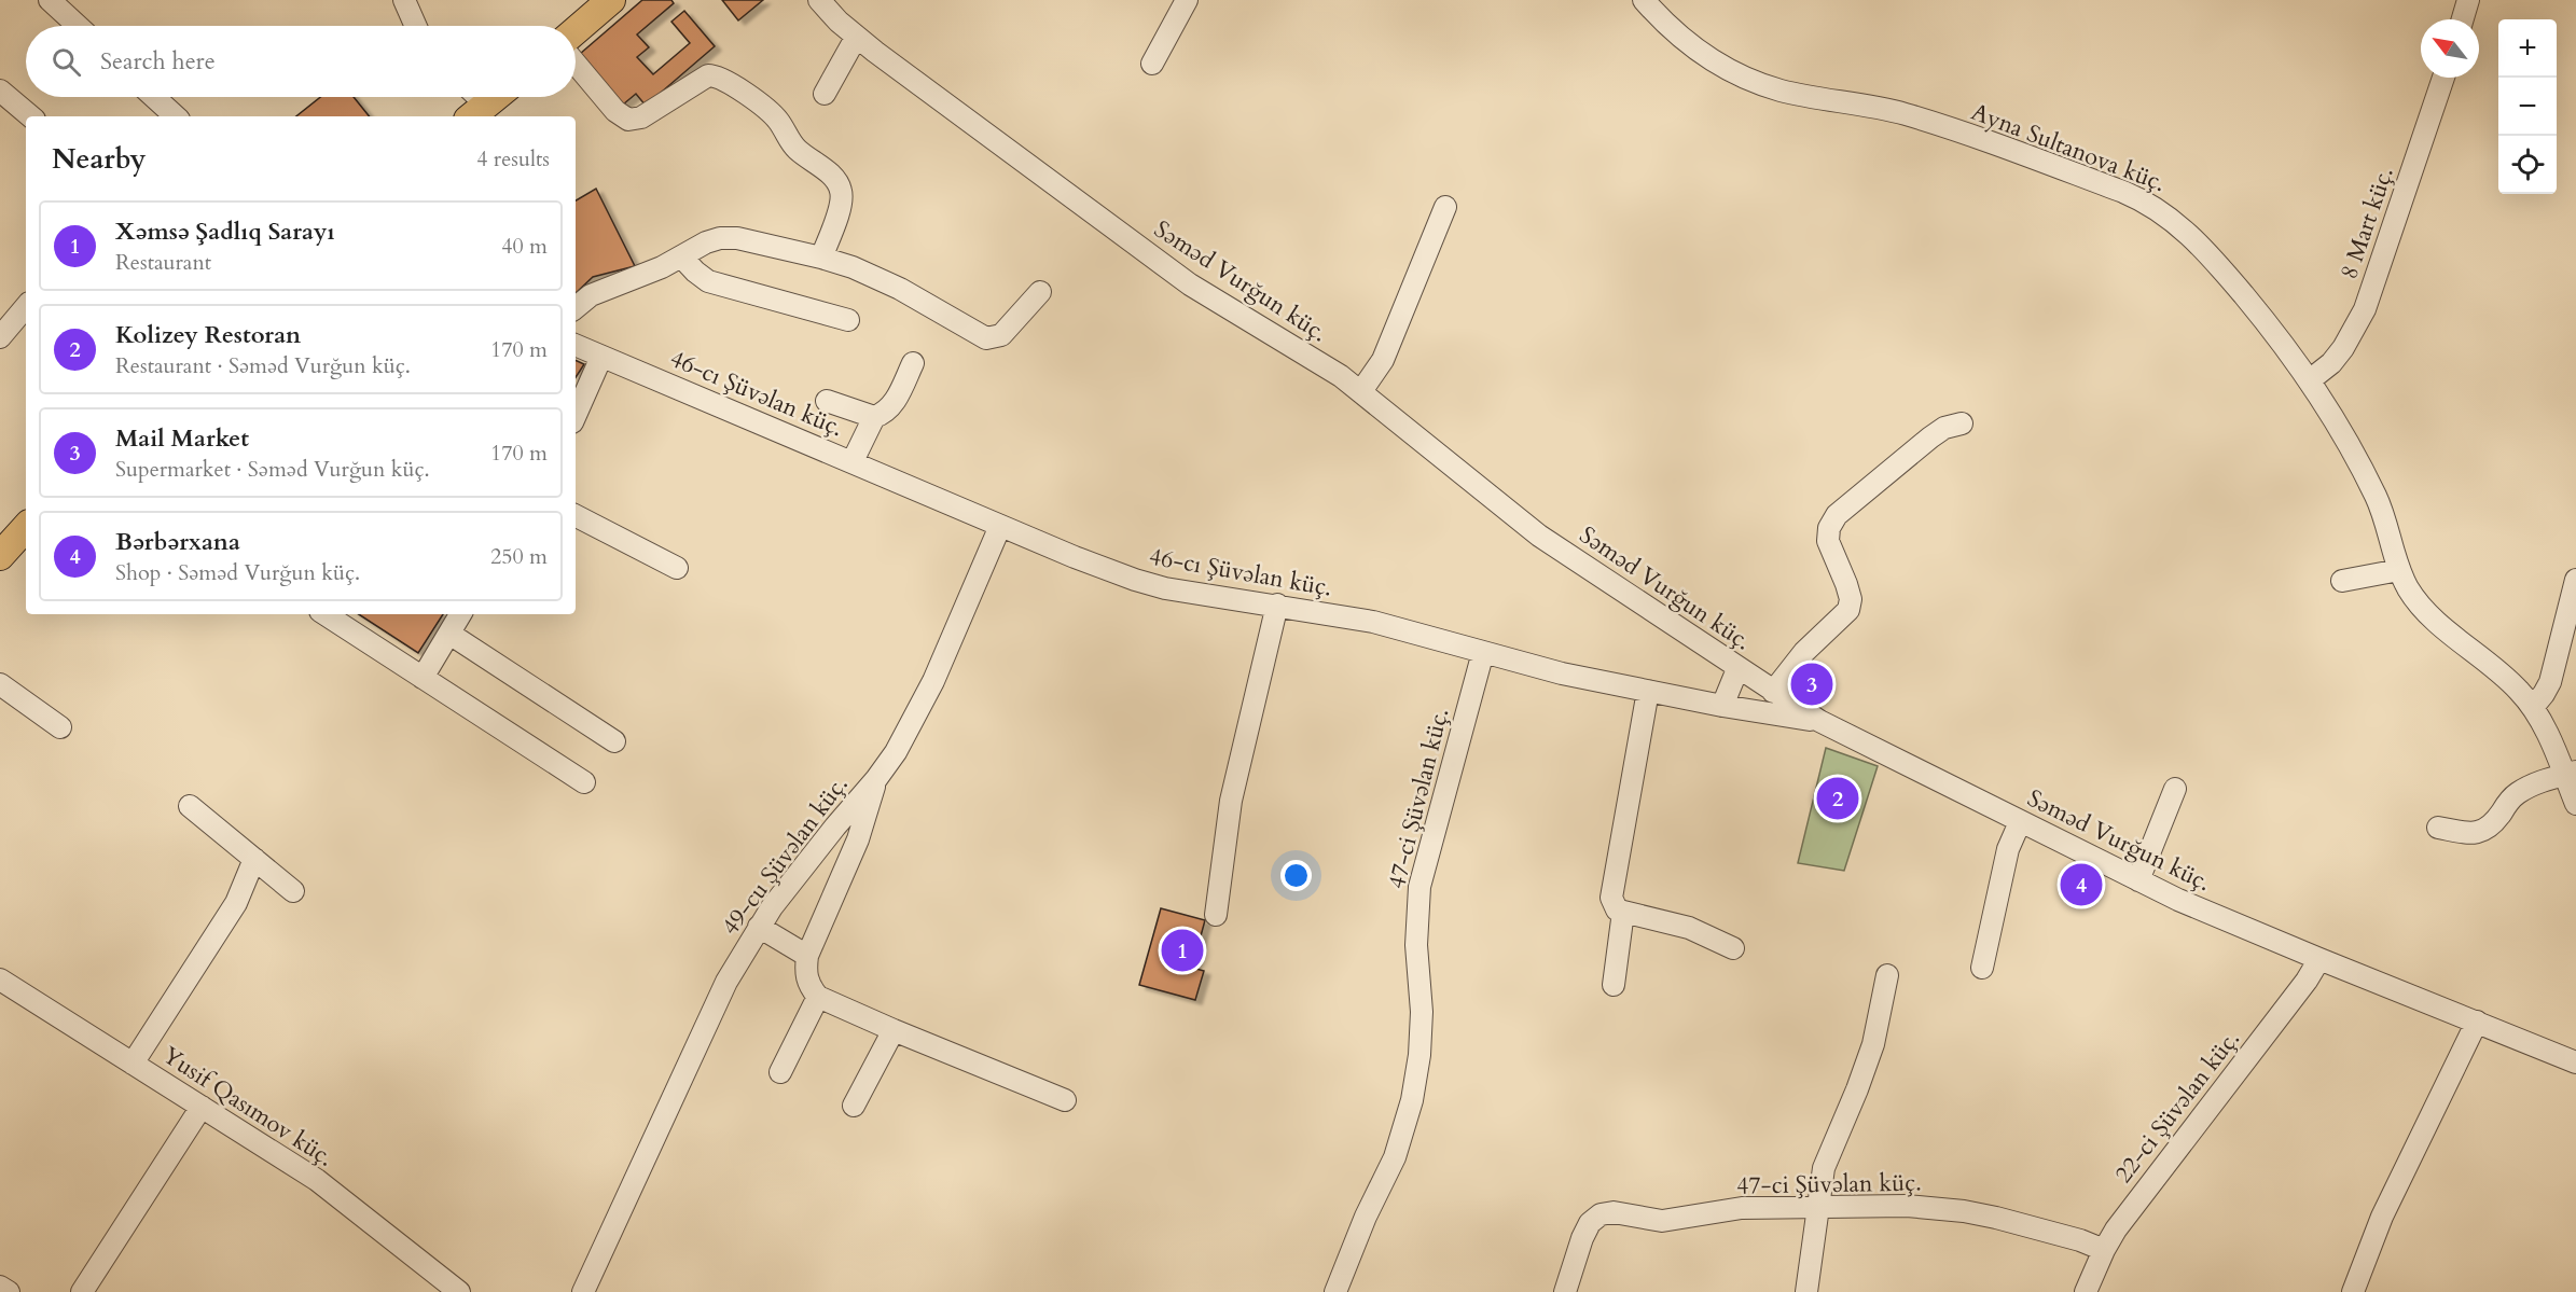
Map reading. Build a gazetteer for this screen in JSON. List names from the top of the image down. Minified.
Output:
{"streets":{"street":["Ayna Sultanova küç.","8 Mart küç.","Səməd Vurğun küç.","46-cı Şüvəlan küç.","47-ci Şüvəlan küç.","49-cu Şüvəlan küç.","Yusif Qasımov küç.","22-ci Şüvəlan küç."]},"crossings":[["Ayna Sultanova küç.","8 Mart küç."],["Səməd Vurğun küç.","46-cı Şüvəlan küç."],["Səməd Vurğun küç.","22-ci Şüvəlan küç."],["46-cı Şüvəlan küç.","47-ci Şüvəlan küç."],["46-cı Şüvəlan küç.","49-cu Şüvəlan küç."],["47-ci Şüvəlan küç.","22-ci Şüvəlan küç."]],"north":"top left","page":{"map_buttons":["+","−"],"search":"Search here","heading":["Nearby","4 results"],"list":[{"mark":"1","name":"Xəmsə Şadlıq Sarayı","note":"Restaurant","value":"40 m"},{"mark":"2","name":"Kolizey Restoran","note":"Restaurant · Səməd Vurğun küç.","value":"170 m"},{"mark":"3","name":"Mail Market","note":"Supermarket · Səməd Vurğun küç.","value":"170 m"},{"mark":"4","name":"Bərbərxana","note":"Shop · Səməd Vurğun küç.","value":"250 m"}],"pins":["3","2","4","1"]}}
